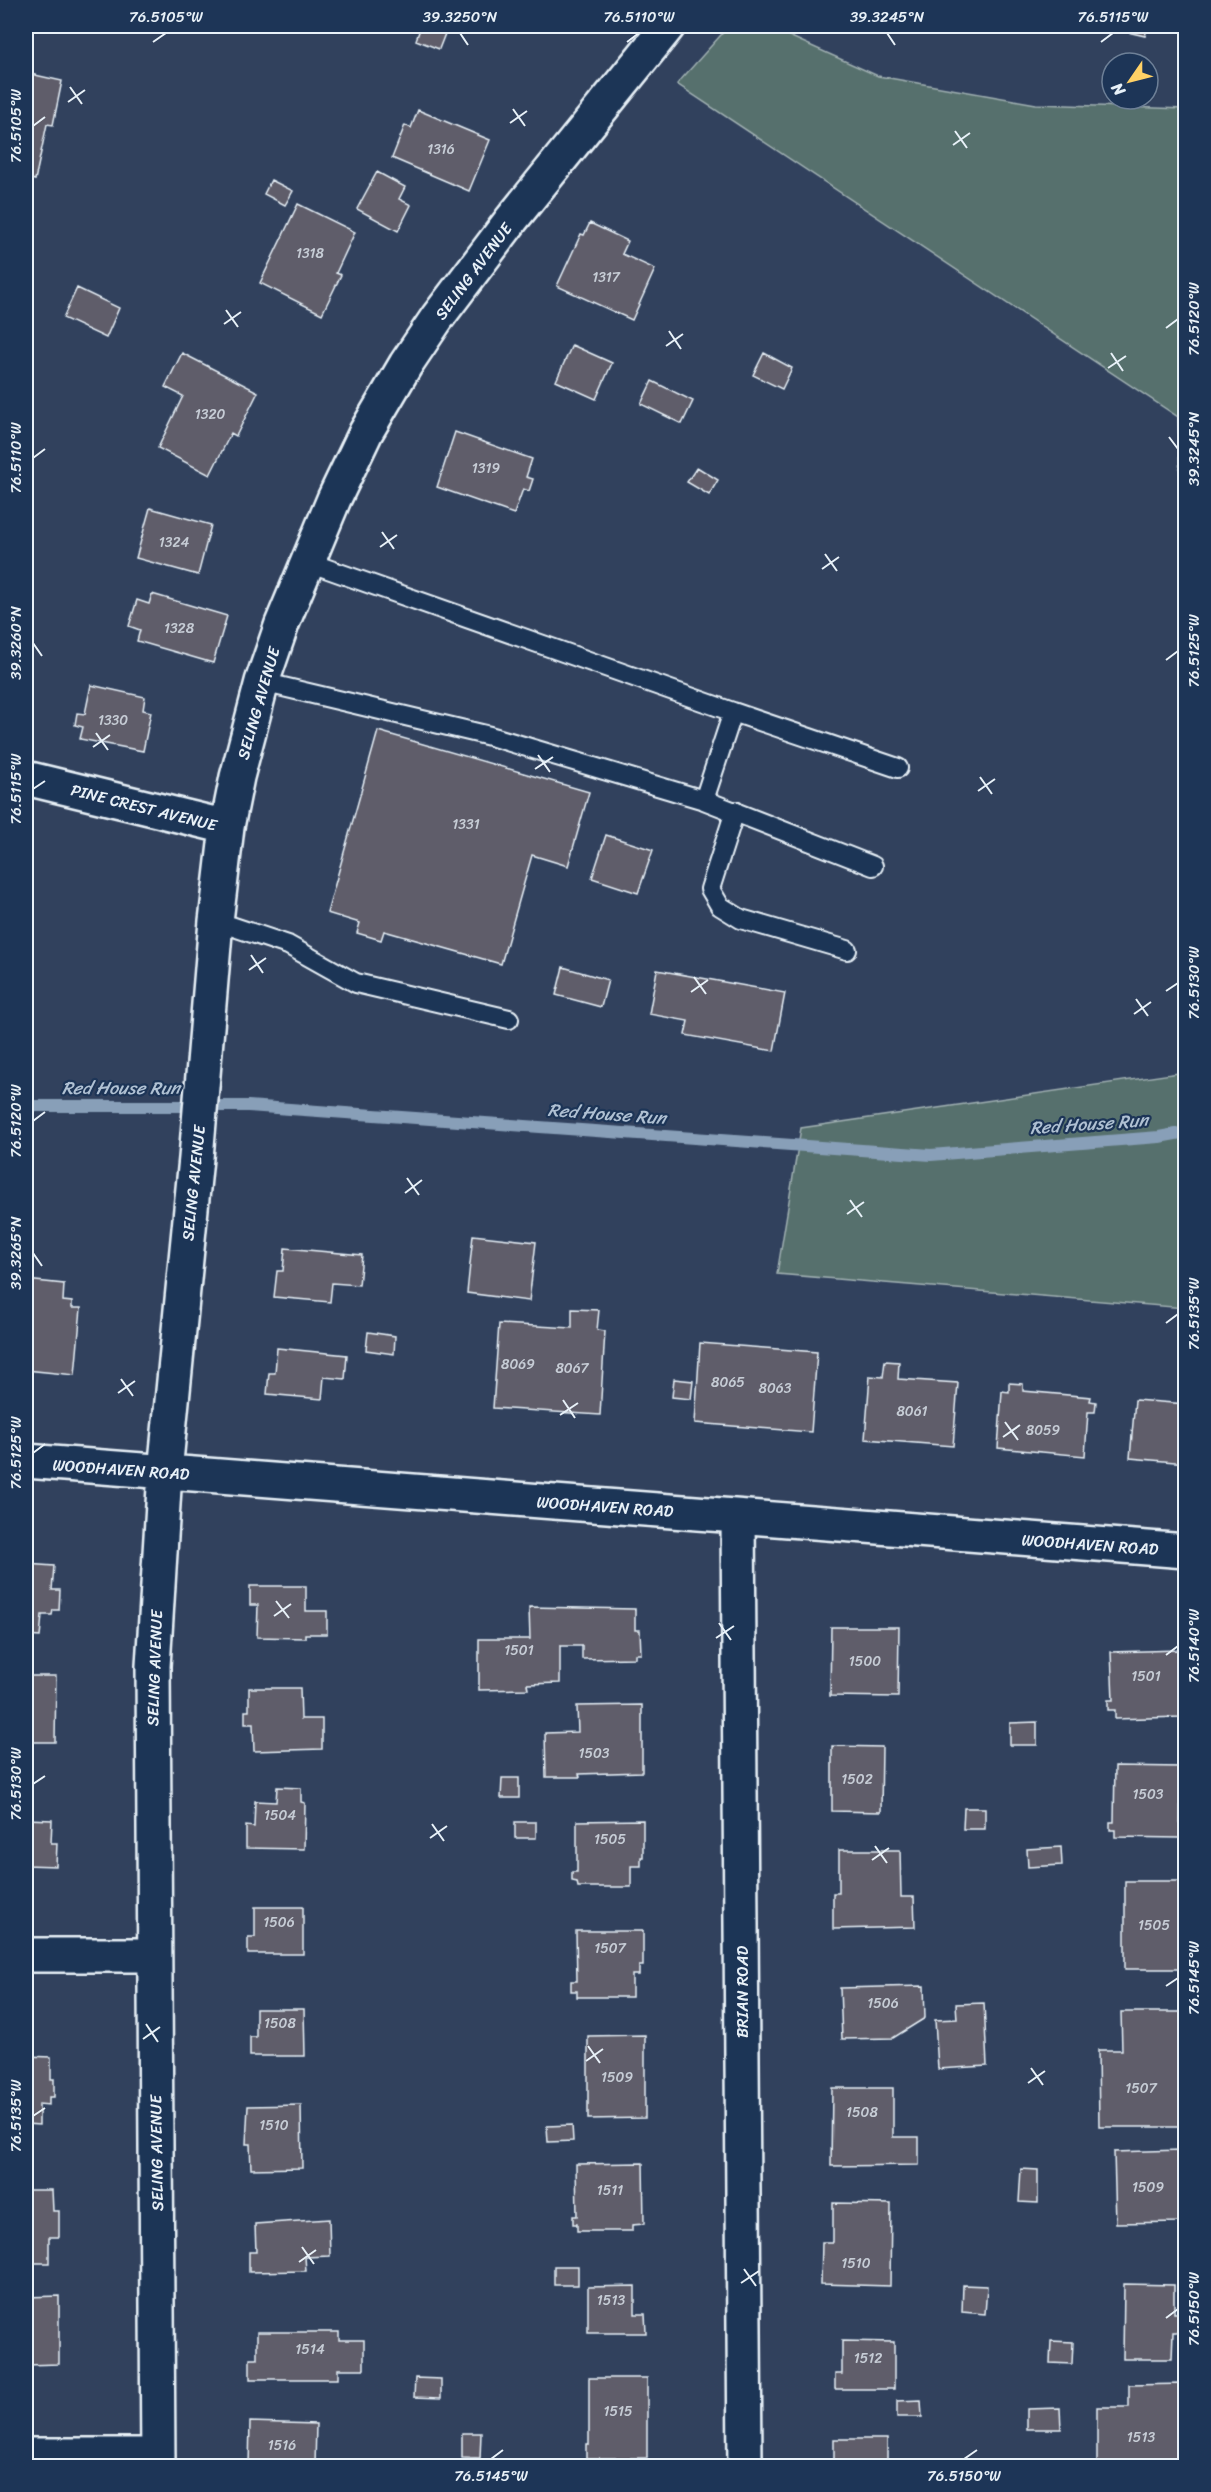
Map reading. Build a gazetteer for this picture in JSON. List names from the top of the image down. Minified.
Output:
{"streets":{"street":["SELING AVENUE","PINE CREST AVENUE","WOODHAVEN ROAD","BRIAN ROAD"]},"crossings":[["SELING AVENUE","PINE CREST AVENUE"],["SELING AVENUE","WOODHAVEN ROAD"],["WOODHAVEN ROAD","BRIAN ROAD"]],"water":["Red House Run"],"house_numbers":["1316","1318","1317","1320","1319","1324","1328","1330","1331","8069","8067","8065","8063","8061","8059","1501","1500","1501","1503","1502","1503","1504","1505","1506","1505","1507","1506","1508","1509","1507","1508","1510","1509","1511","1510","1513","1514","1512","1515","1513","1516"],"north":"bottom left","coordinates":["76.5105°W","39.3250°N","76.5110°W","39.3245°N","76.5115°W","76.5120°W","39.3260°N","76.5125°W","76.5130°W","39.3265°N","76.5135°W","76.5140°W","76.5145°W","76.5150°W"]}
